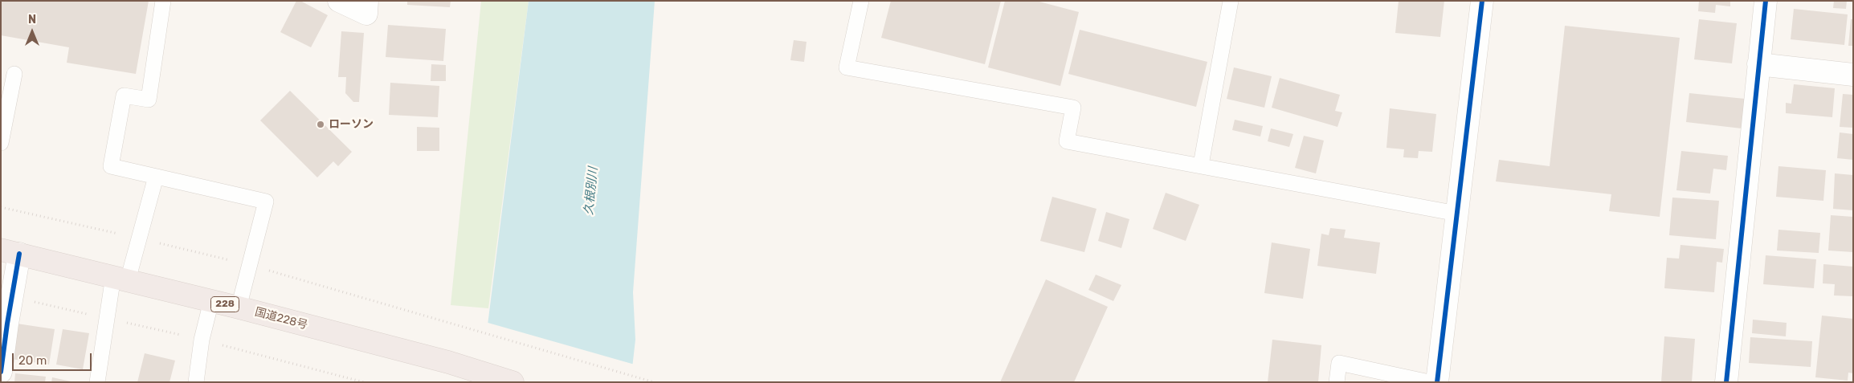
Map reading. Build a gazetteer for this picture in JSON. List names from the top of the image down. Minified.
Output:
{"streets":{"highway":["228","国道228号"]},"water":["久根別川"],"places":["ローソン"],"scale_bar":"20 m","north":"top"}
